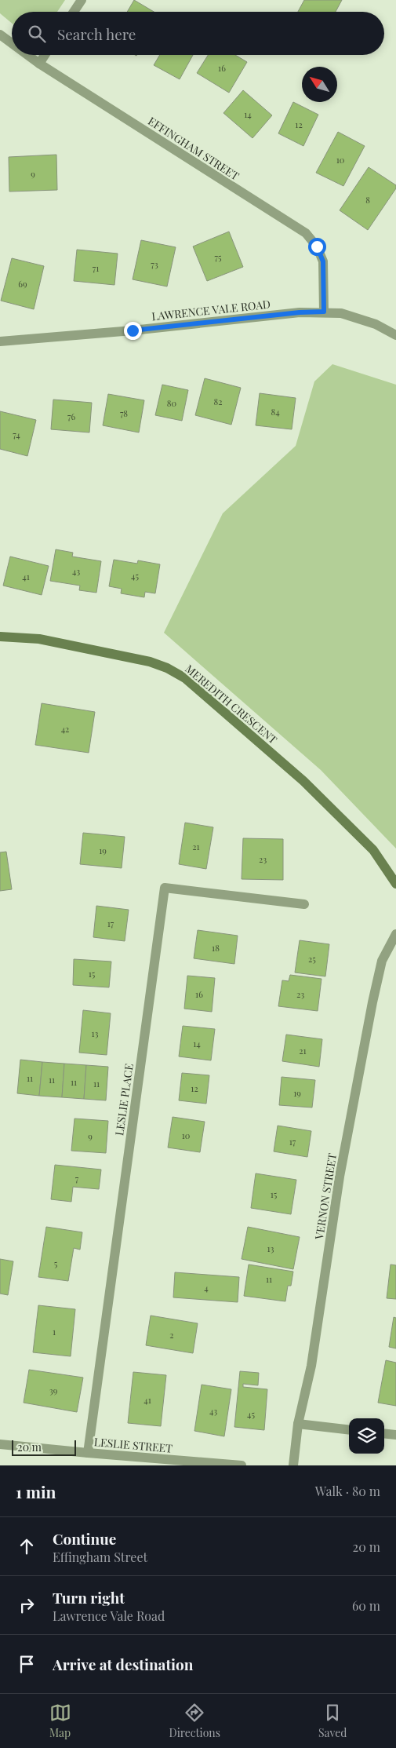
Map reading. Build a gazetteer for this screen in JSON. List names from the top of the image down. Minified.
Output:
{"streets":{"street":["EFFINGHAM STREET","LAWRENCE VALE ROAD","MEREDITH CRESCENT","LESLIE PLACE","VERNON STREET","LESLIE STREET"]},"crossings":[["EFFINGHAM STREET","LAWRENCE VALE ROAD"],["LESLIE PLACE","LESLIE STREET"]],"house_numbers":["16","14","12","10","9","8","75","73","71","69","82","80","84","78","76","74","43","45","41","42","21","19","23","17","18","25","15","16","23","13","14","21","11","11","11","11","12","19","10","9","17","7","15","13","5","11","4","1","2","39","41","43","45"],"scale_bar":"20 m","north":"top left","page":{"search":"Search here","scale":"20 m","heading":["1 min","Walk · 80 m"],"list":[["Continue","Effingham Street","20 m"],["Turn right","Lawrence Vale Road","60 m"],"Arrive at destination"],"nav":["Map","Directions","Saved"]}}
